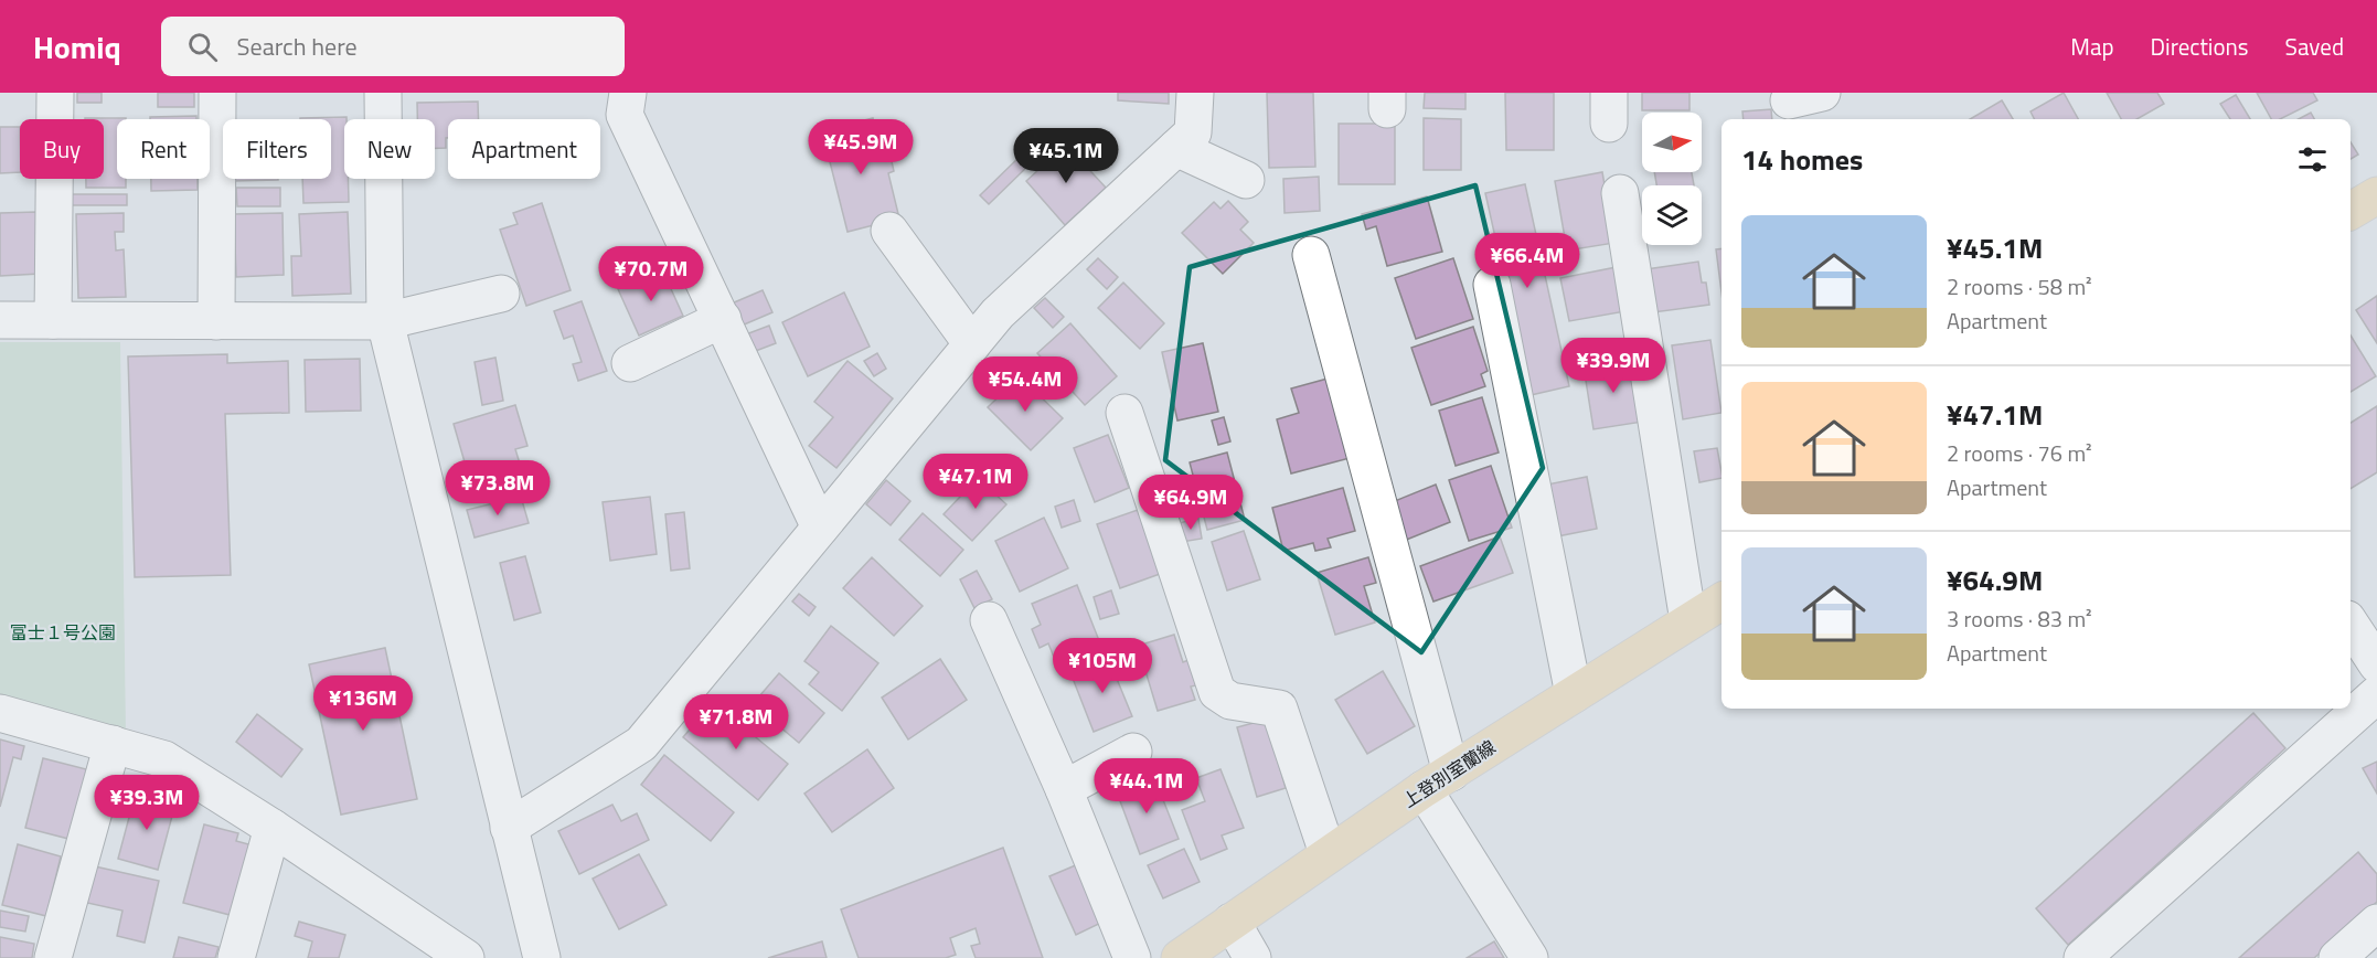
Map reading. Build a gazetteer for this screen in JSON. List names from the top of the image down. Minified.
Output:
{"streets":{"main road":["上登別室蘭線"]},"parks":["富士１号公園"],"north":"right","page":{"header":"Homiq","search":"Search here","nav":["Map","Directions","Saved"],"price":["¥45.9M","¥45.1M","¥66.4M","¥70.7M","¥39.9M","¥54.4M","¥47.1M","¥73.8M","¥64.9M","¥105M","¥136M","¥71.8M","¥44.1M","¥39.3M"],"chip":["Buy","Rent","Filters","New","Apartment"],"heading":"14 homes","list":[{"name":"¥45.1M","note":"2 rooms · 58 m² · Apartment"},{"name":"¥47.1M","note":"2 rooms · 76 m² · Apartment"},{"name":"¥64.9M","note":"3 rooms · 83 m² · Apartment"}]}}
